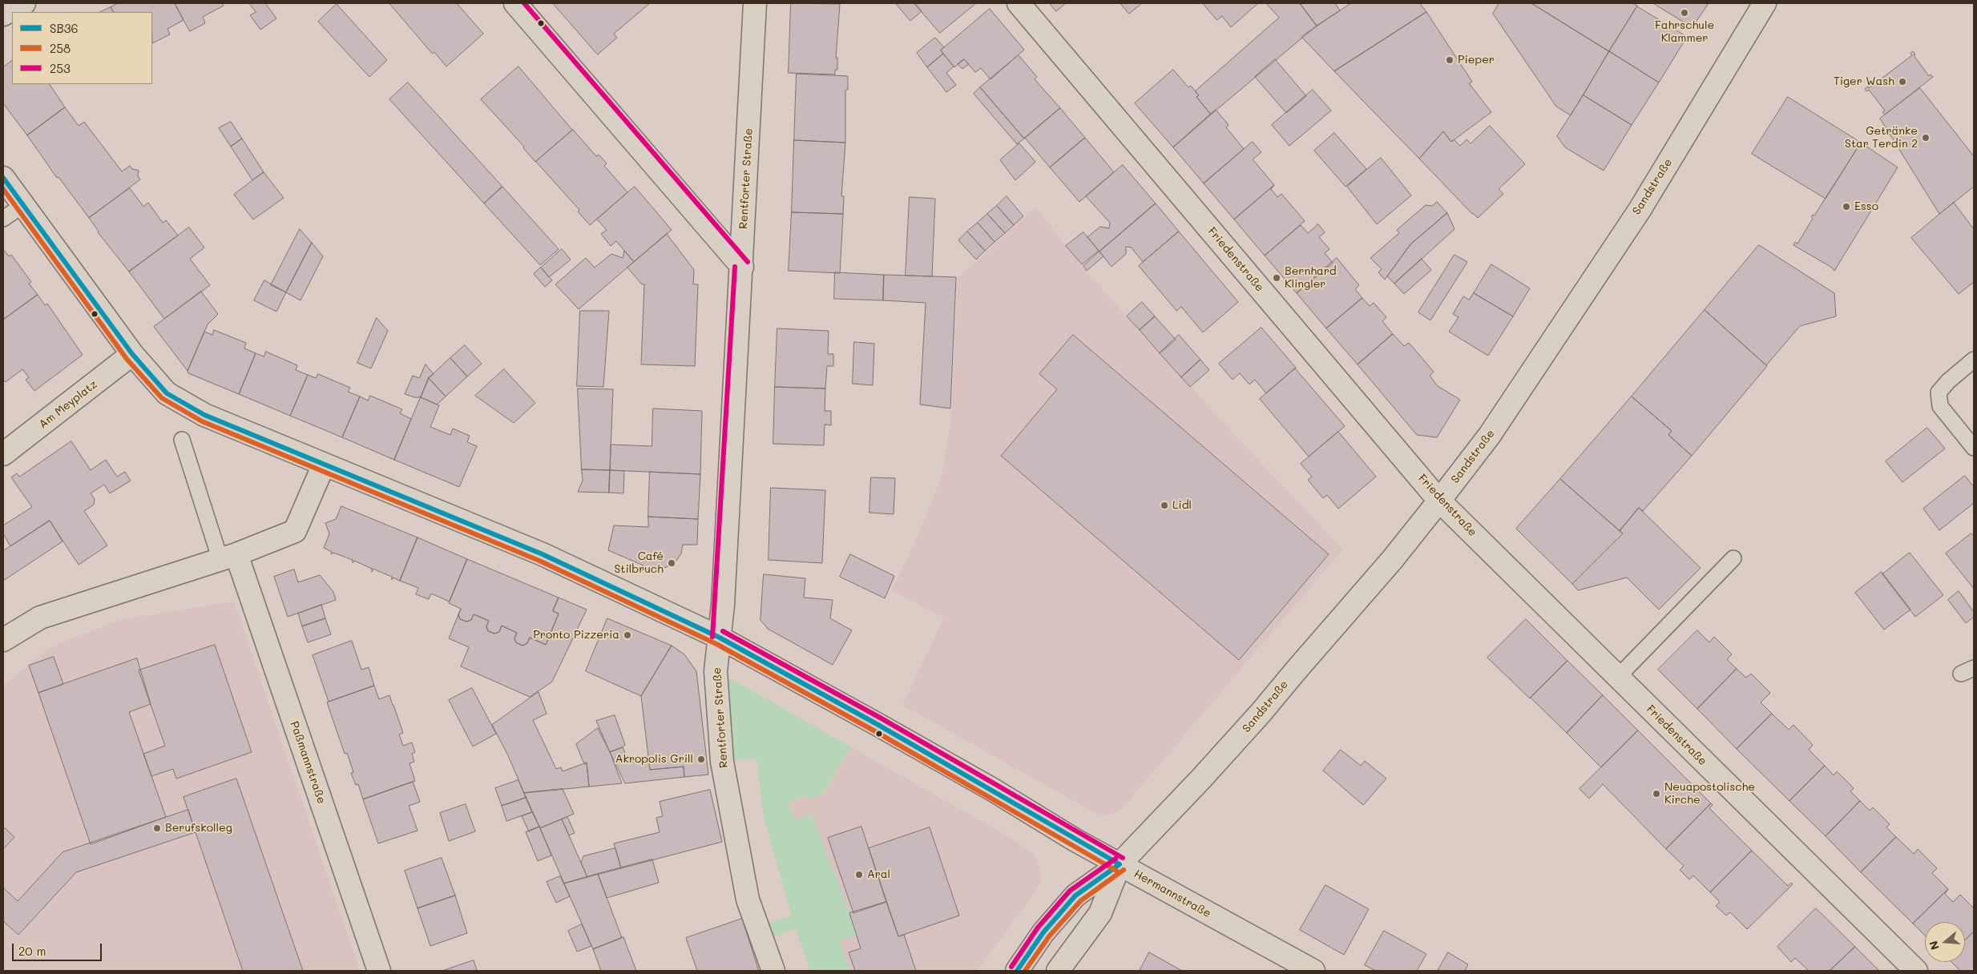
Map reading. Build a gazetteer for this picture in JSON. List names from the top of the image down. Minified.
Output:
{"streets":{"street":["Rentforter Straße","Sandstraße","Friedenstraße","Am Meyplatz","Paßmannstraße","Hermannstraße"]},"crossings":[["Rentforter Straße","Hermannstraße"],["Sandstraße","Friedenstraße"],["Sandstraße","Hermannstraße"],["Am Meyplatz","Hermannstraße"]],"places":["Fahrschule Klammer","Pieper","Tiger Wash","Getränke Star Terdin 2","Esso","Bernhard Klingler","Lidl","Café Stilbruch","Pronto Pizzeria","Akropolis Grill","Neuapostolische Kirche","Berufskolleg","Aral"],"lines":["transit line 253","transit line SB36","transit line 258"],"legend":["SB36","258","253"],"scale_bar":"20 m","north":"left"}
